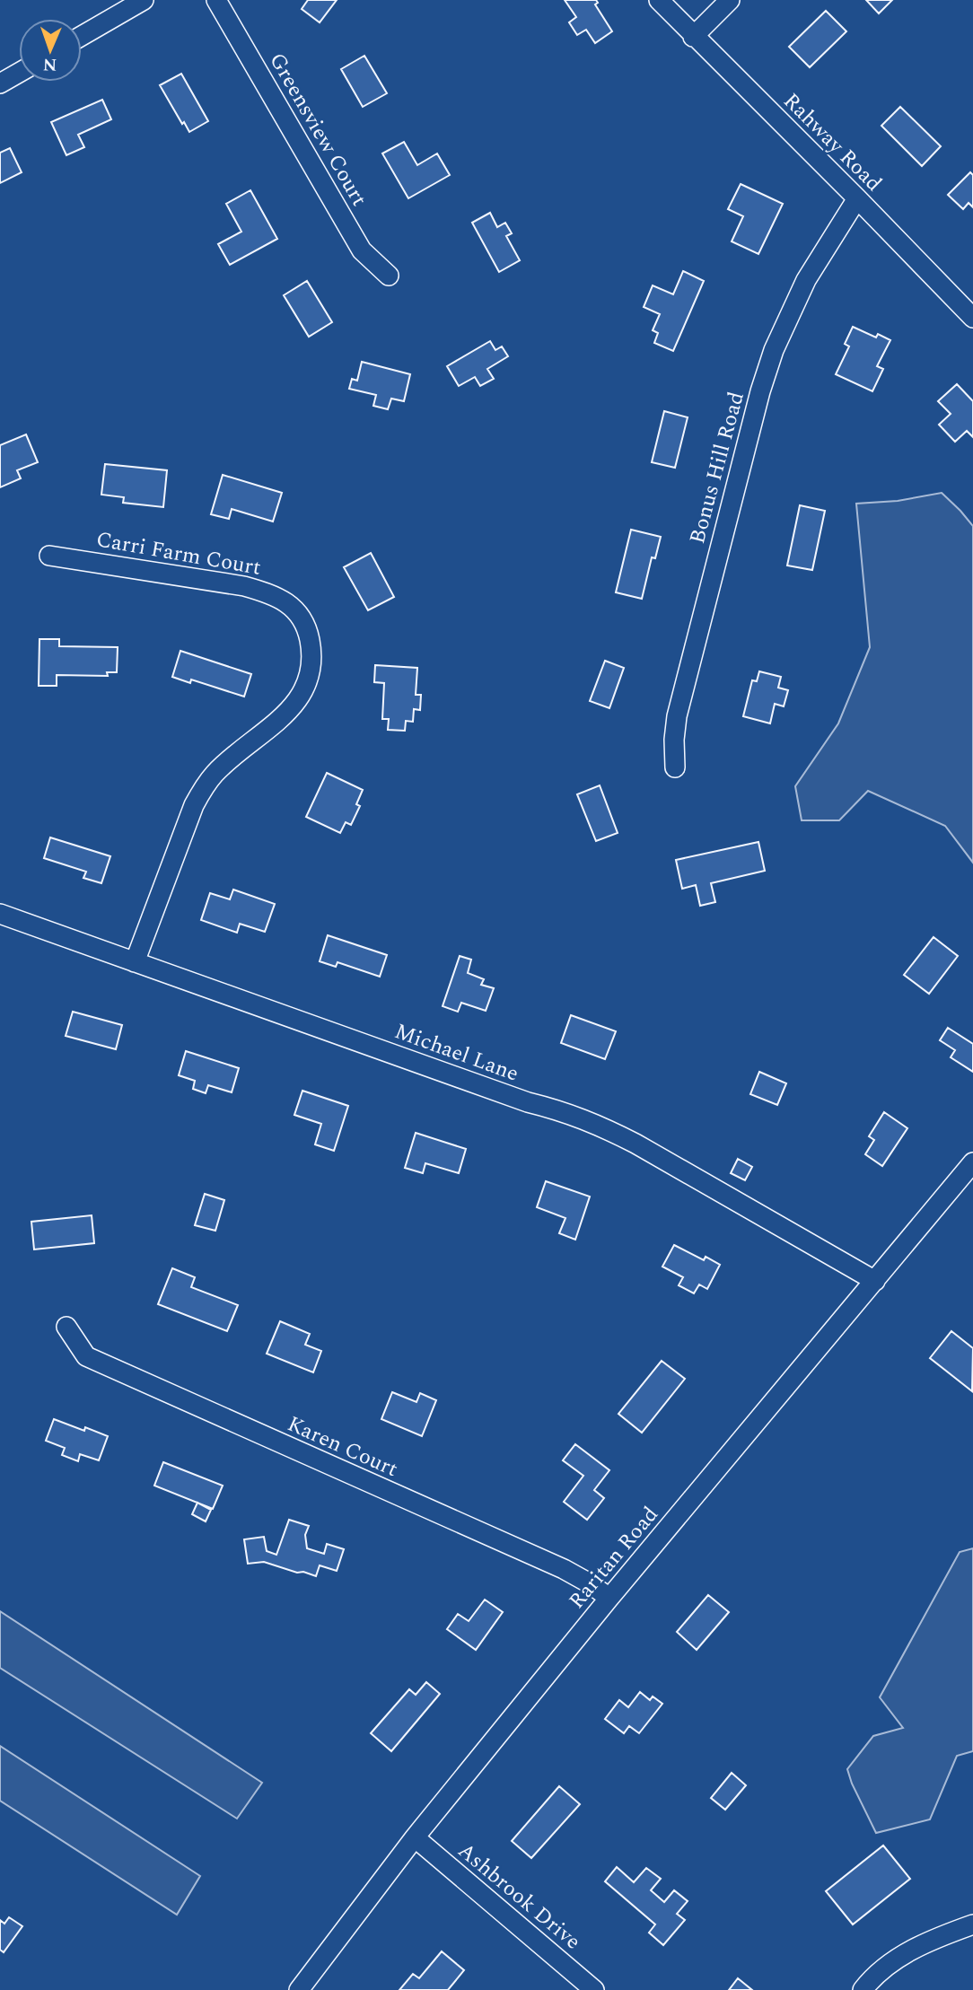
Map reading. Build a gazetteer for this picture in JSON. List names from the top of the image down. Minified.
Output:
{"streets":{"street":["Greensview Court","Rahway Road","Bonus Hill Road","Carri Farm Court","Michael Lane","Karen Court","Raritan Road","Ashbrook Drive"]},"crossings":[["Rahway Road","Bonus Hill Road"],["Carri Farm Court","Michael Lane"],["Michael Lane","Raritan Road"],["Karen Court","Raritan Road"],["Raritan Road","Ashbrook Drive"]],"north":"bottom"}
